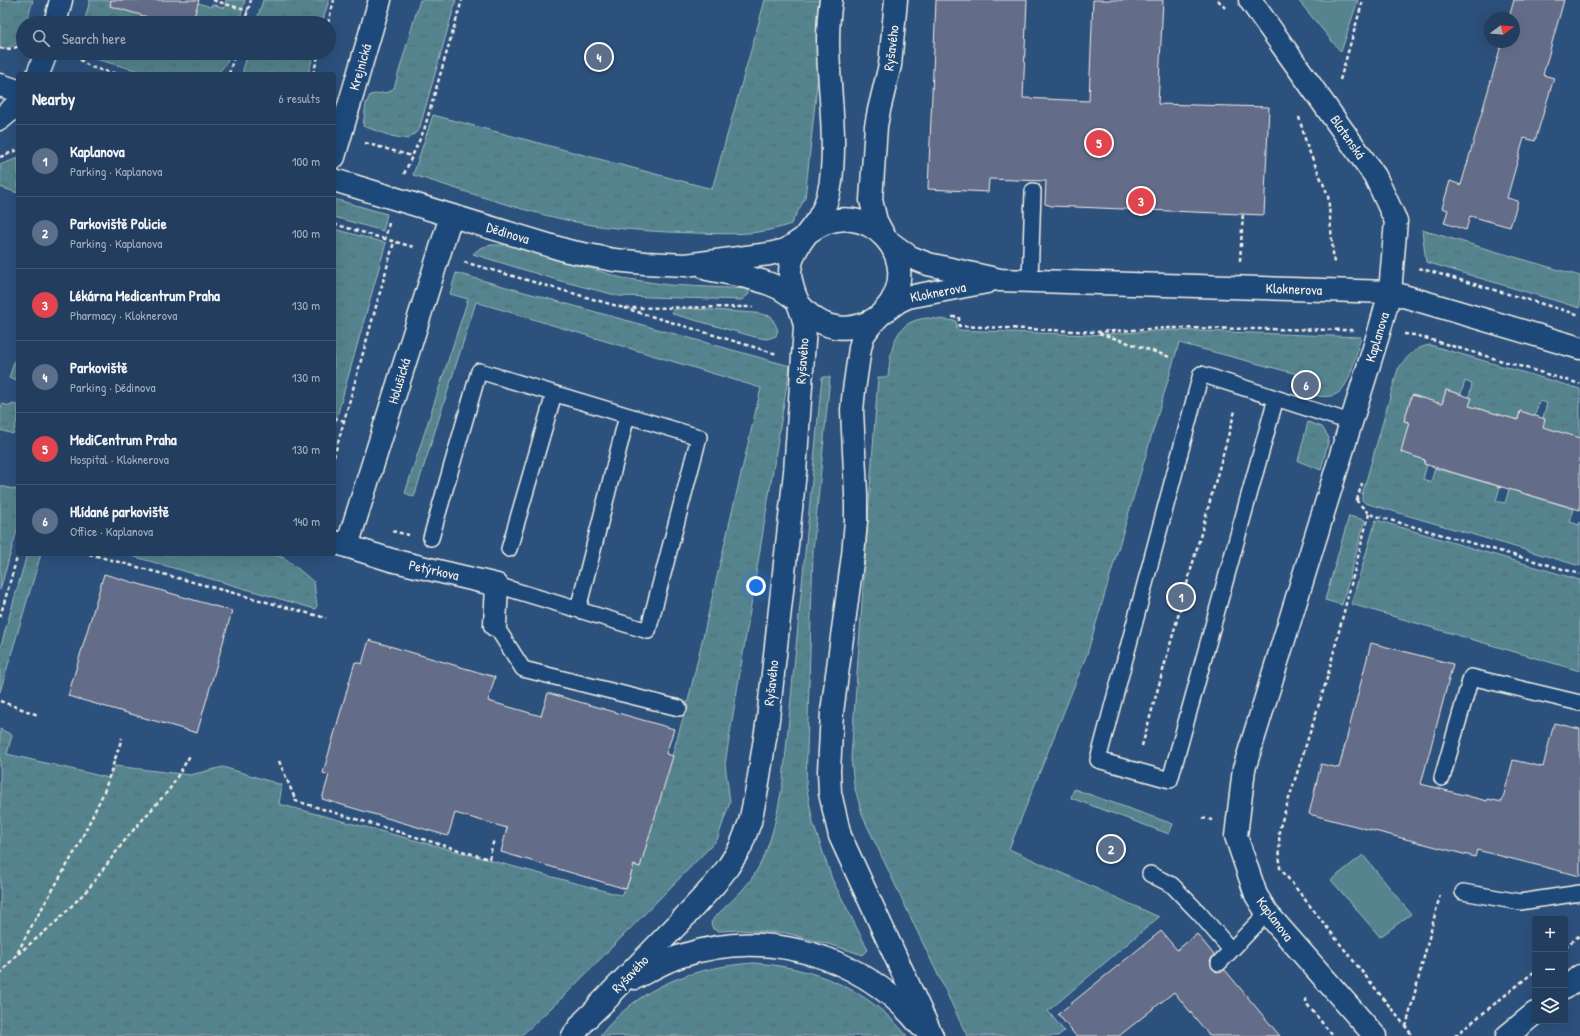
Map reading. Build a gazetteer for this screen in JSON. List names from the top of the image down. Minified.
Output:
{"streets":{"street":["Ryšavého","Krejnická","Blatenská","Dědinova","Kloknerova","Kaplanova","Holušická","Petýrkova"]},"crossings":[["Ryšavého","Dědinova"],["Ryšavého","Kloknerova"],["Blatenská","Kloknerova"],["Blatenská","Kaplanova"],["Dědinova","Kloknerova"],["Dědinova","Holušická"],["Kloknerova","Kaplanova"],["Holušická","Petýrkova"]],"north":"right","page":{"search":"Search here","pins":["4","5","3","6","1","2"],"heading":["Nearby","6 results"],"list":[{"mark":"1","name":"Kaplanova","note":"Parking · Kaplanova","value":"100 m"},{"mark":"2","name":"Parkoviště Policie","note":"Parking · Kaplanova","value":"100 m"},{"mark":"3","name":"Lékárna Medicentrum Praha","note":"Pharmacy · Kloknerova","value":"130 m"},{"mark":"4","name":"Parkoviště","note":"Parking · Dědinova","value":"130 m"},{"mark":"5","name":"MediCentrum Praha","note":"Hospital · Kloknerova","value":"130 m"},{"mark":"6","name":"Hlídané parkoviště","note":"Office · Kaplanova","value":"140 m"}],"map_buttons":["+","−"]}}
